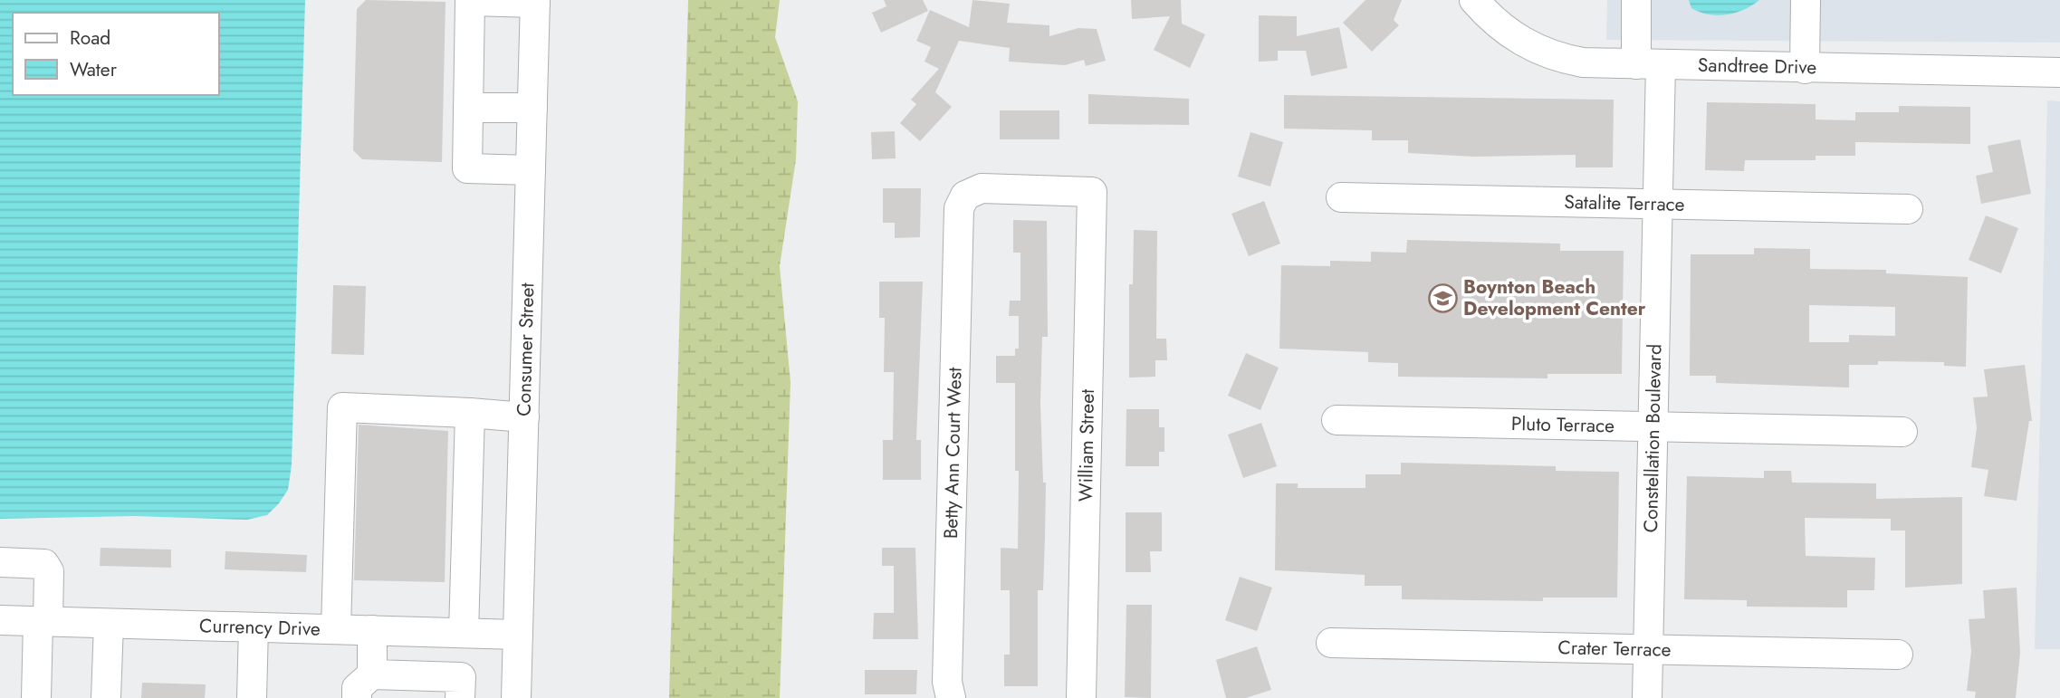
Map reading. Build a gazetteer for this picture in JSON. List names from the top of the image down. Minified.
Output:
{"streets":{"street":["Sandtree Drive","Satalite Terrace","Consumer Street","Pluto Terrace","Constellation Boulevard","William Street","Betty Ann Court West","Currency Drive","Crater Terrace"]},"crossings":[["Sandtree Drive","Constellation Boulevard"],["Satalite Terrace","Constellation Boulevard"],["Consumer Street","Currency Drive"],["Pluto Terrace","Constellation Boulevard"],["Constellation Boulevard","Crater Terrace"],["William Street","Betty Ann Court West"]],"places":{"school or university":["Boynton Beach Development Center"]},"legend":["Road","Water"]}
